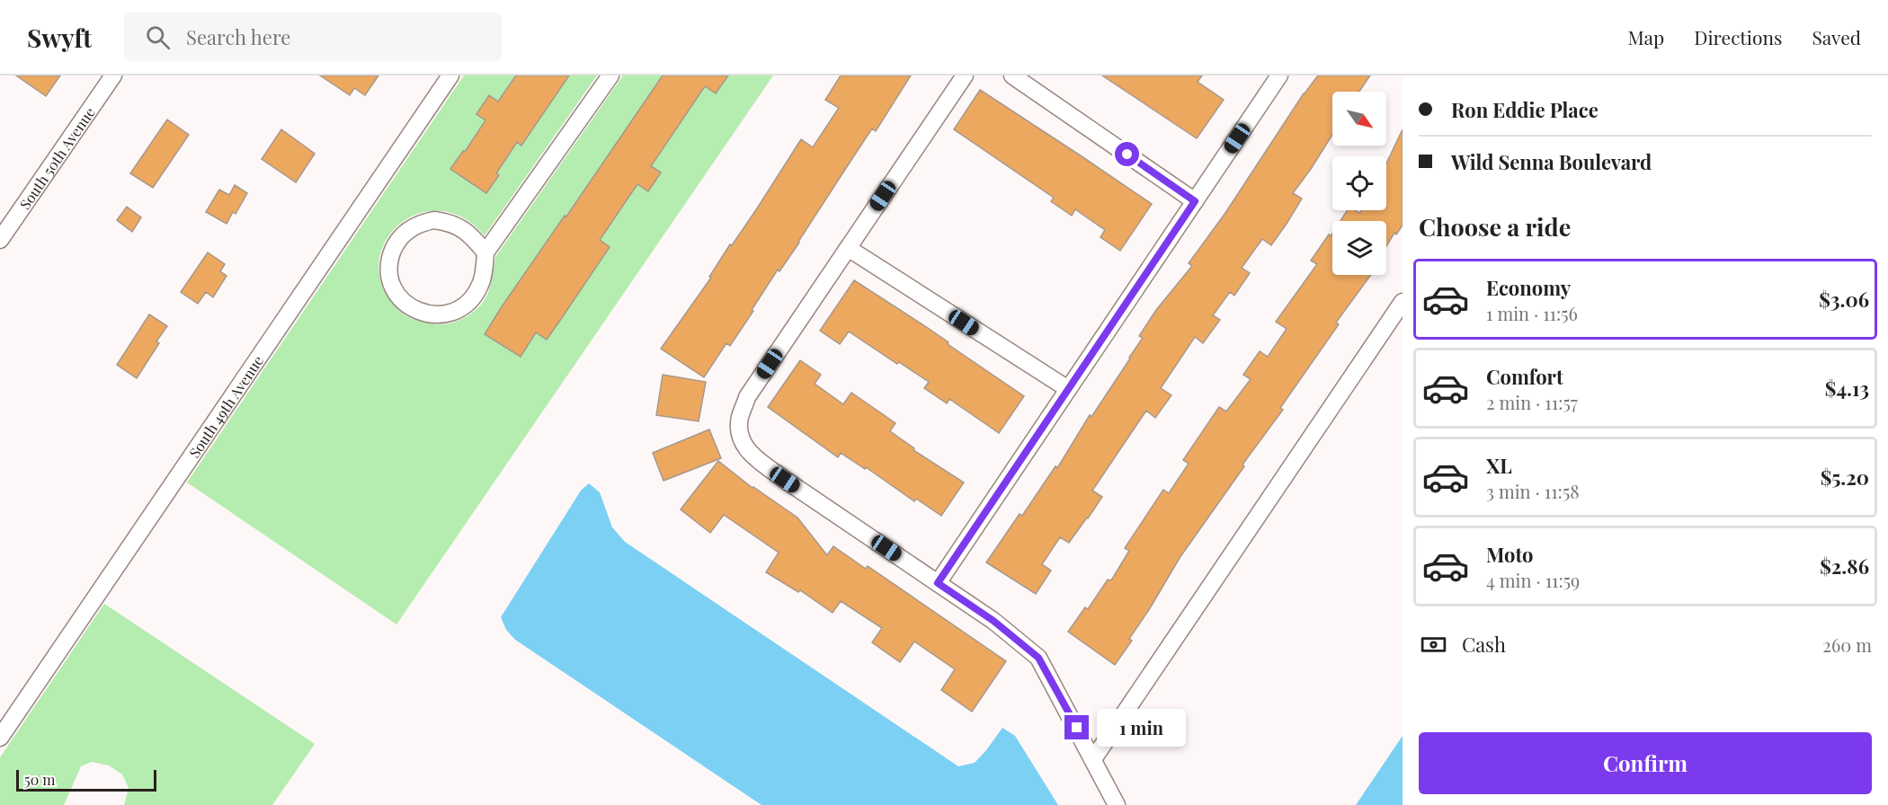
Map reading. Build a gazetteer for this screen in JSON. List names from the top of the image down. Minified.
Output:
{"streets":{"street":["South 50th Avenue","South 49th Avenue"]},"scale_bar":"50 m","north":"bottom right","page":{"header":"Swyft","search":"Search here","nav":["Map","Directions","Saved"],"banner":["Ron Eddie Place","Wild Senna Boulevard"],"heading":"Choose a ride","list":[{"name":"Economy","note":"1 min · 11:56","value":"$3.06"},{"name":"Comfort","note":"2 min · 11:57","value":"$4.13"},{"name":"XL","note":"3 min · 11:58","value":"$5.20"},{"name":"Moto","note":"4 min · 11:59","value":"$2.86"}],"pay":["Cash","260 m"],"bubble":"1 min","buttons":"Confirm","scale":"50 m"}}
